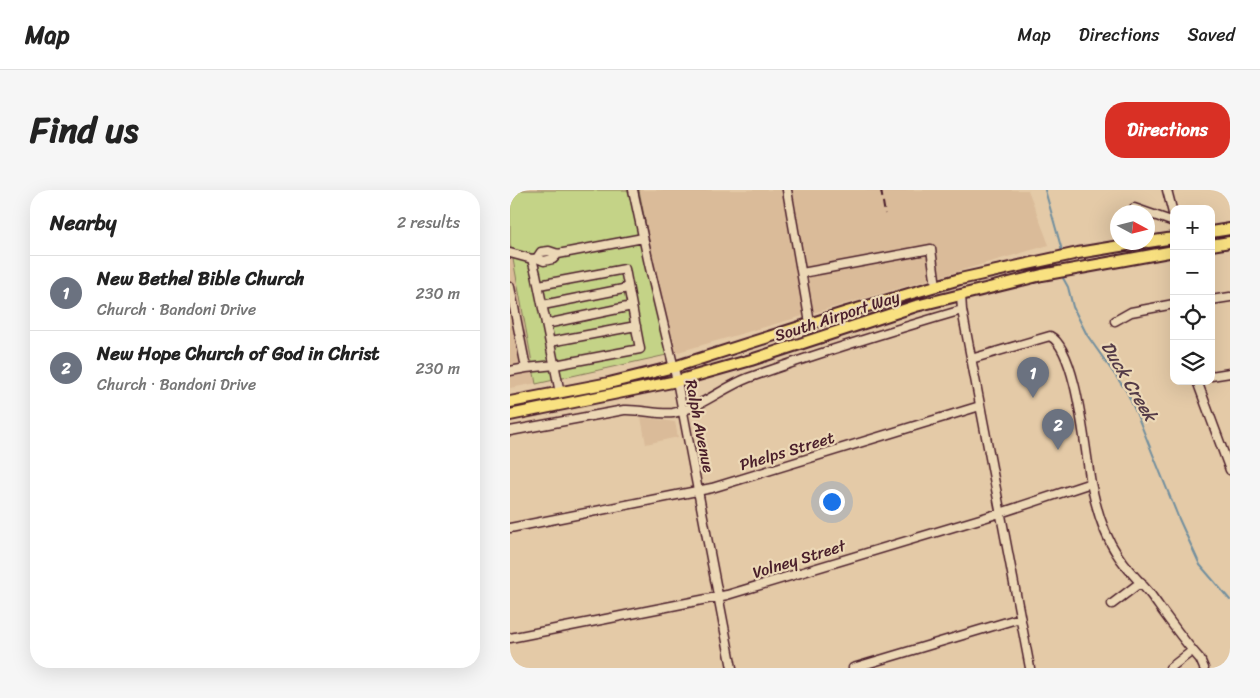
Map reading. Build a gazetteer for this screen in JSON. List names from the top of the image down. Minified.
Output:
{"streets":{"main road":["South Airport Way"],"street":["Ralph Avenue","Phelps Street","Volney Street"]},"crossings":[["South Airport Way","Ralph Avenue"],["Ralph Avenue","Phelps Street"],["Ralph Avenue","Volney Street"]],"water":["Duck Creek"],"north":"right","page":{"header":"Map","nav":["Map","Directions","Saved"],"title":"Find us","buttons":"Directions","heading":["Nearby","2 results"],"map_buttons":["+","−"],"list":[{"mark":"1","name":"New Bethel Bible Church","note":"Church · Bandoni Drive","value":"230 m"},{"mark":"2","name":"New Hope Church of God in Christ","note":"Church · Bandoni Drive","value":"230 m"}],"pins":["1","2"]}}
